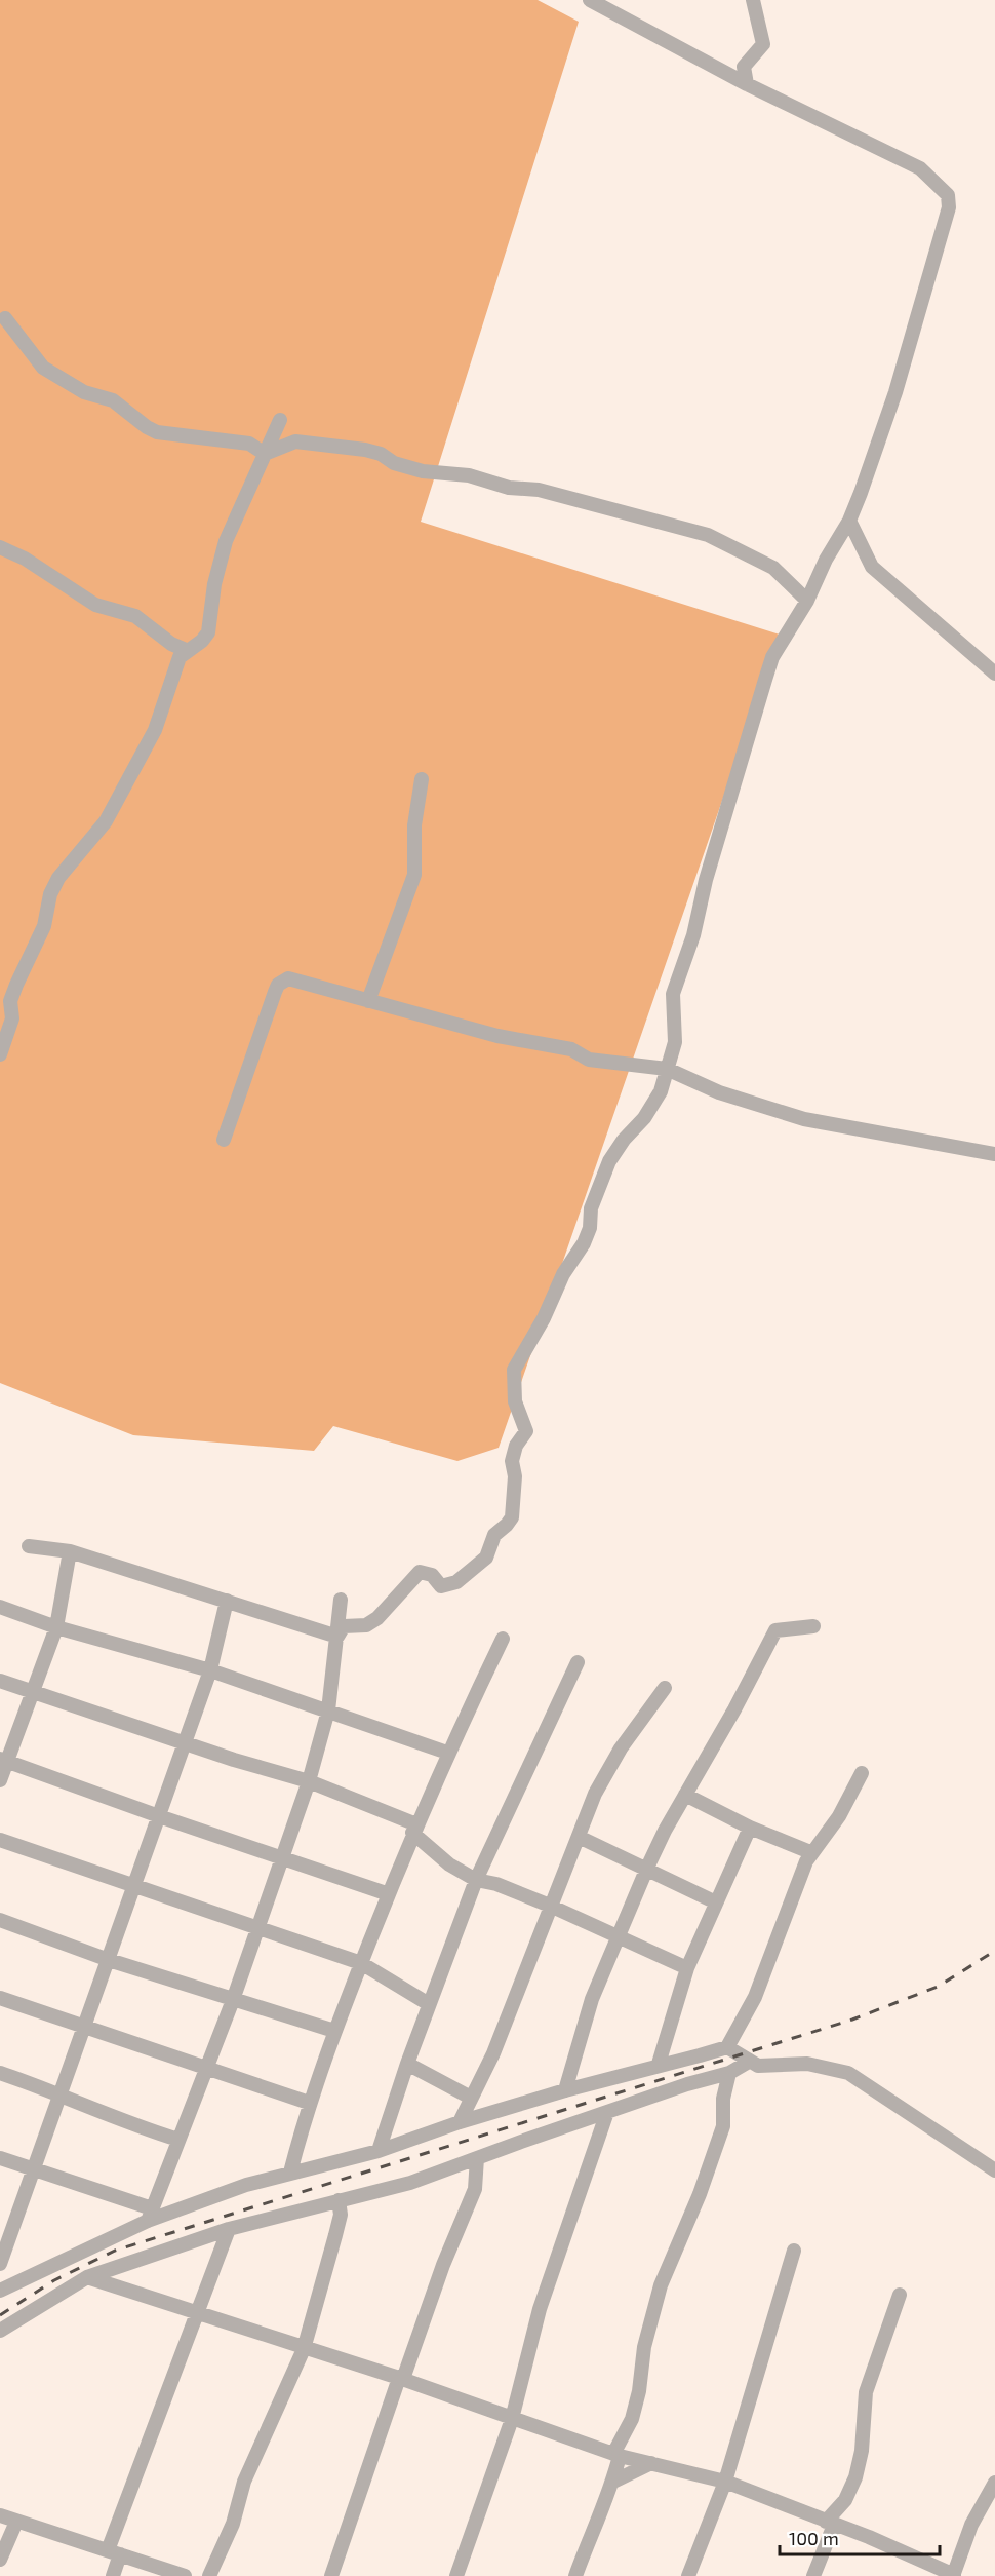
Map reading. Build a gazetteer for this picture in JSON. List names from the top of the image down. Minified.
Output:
{"scale_bar":"100 m"}
